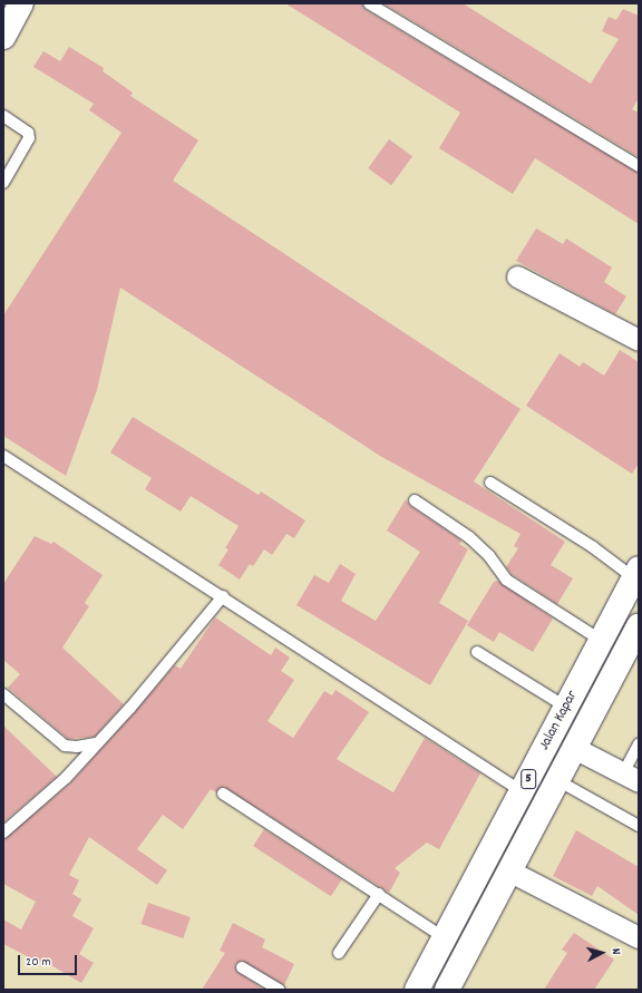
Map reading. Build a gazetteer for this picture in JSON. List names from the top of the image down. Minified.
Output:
{"streets":{"main road":["Jalan Kapar","5"]},"scale_bar":"20 m","north":"right"}
